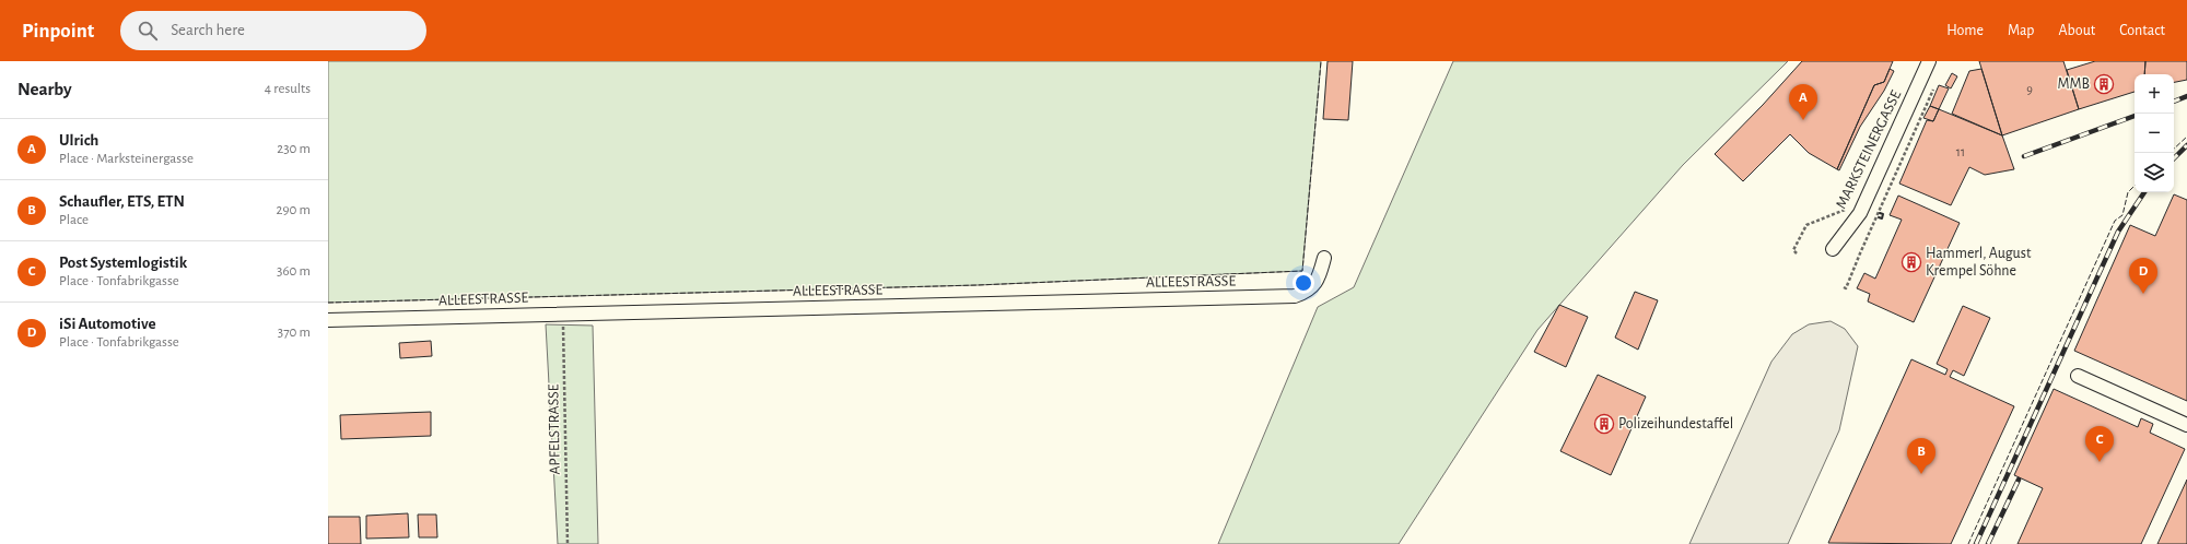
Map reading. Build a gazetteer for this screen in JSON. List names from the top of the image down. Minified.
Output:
{"streets":{"street":["MARKSTEINERGASSE","ALLEESTRASSE"],"path":["APFELSTRASSE"]},"crossings":[["ALLEESTRASSE","APFELSTRASSE"]],"places":{"building":["MMB","Hammerl, August Krempel Söhne","Polizeihundestaffel"]},"house_numbers":["9","11"],"page":{"header":"Pinpoint","search":"Search here","nav":["Home","Map","About","Contact"],"heading":["Nearby","4 results"],"map_buttons":["+","−"],"pins":["A","D","C","B"],"list":[{"mark":"A","name":"Ulrich","note":"Place · Marksteinergasse","value":"230 m"},{"mark":"B","name":"Schaufler, ETS, ETN","note":"Place","value":"290 m"},{"mark":"C","name":"Post Systemlogistik","note":"Place · Tonfabrikgasse","value":"360 m"},{"mark":"D","name":"iSi Automotive","note":"Place · Tonfabrikgasse","value":"370 m"}]}}
